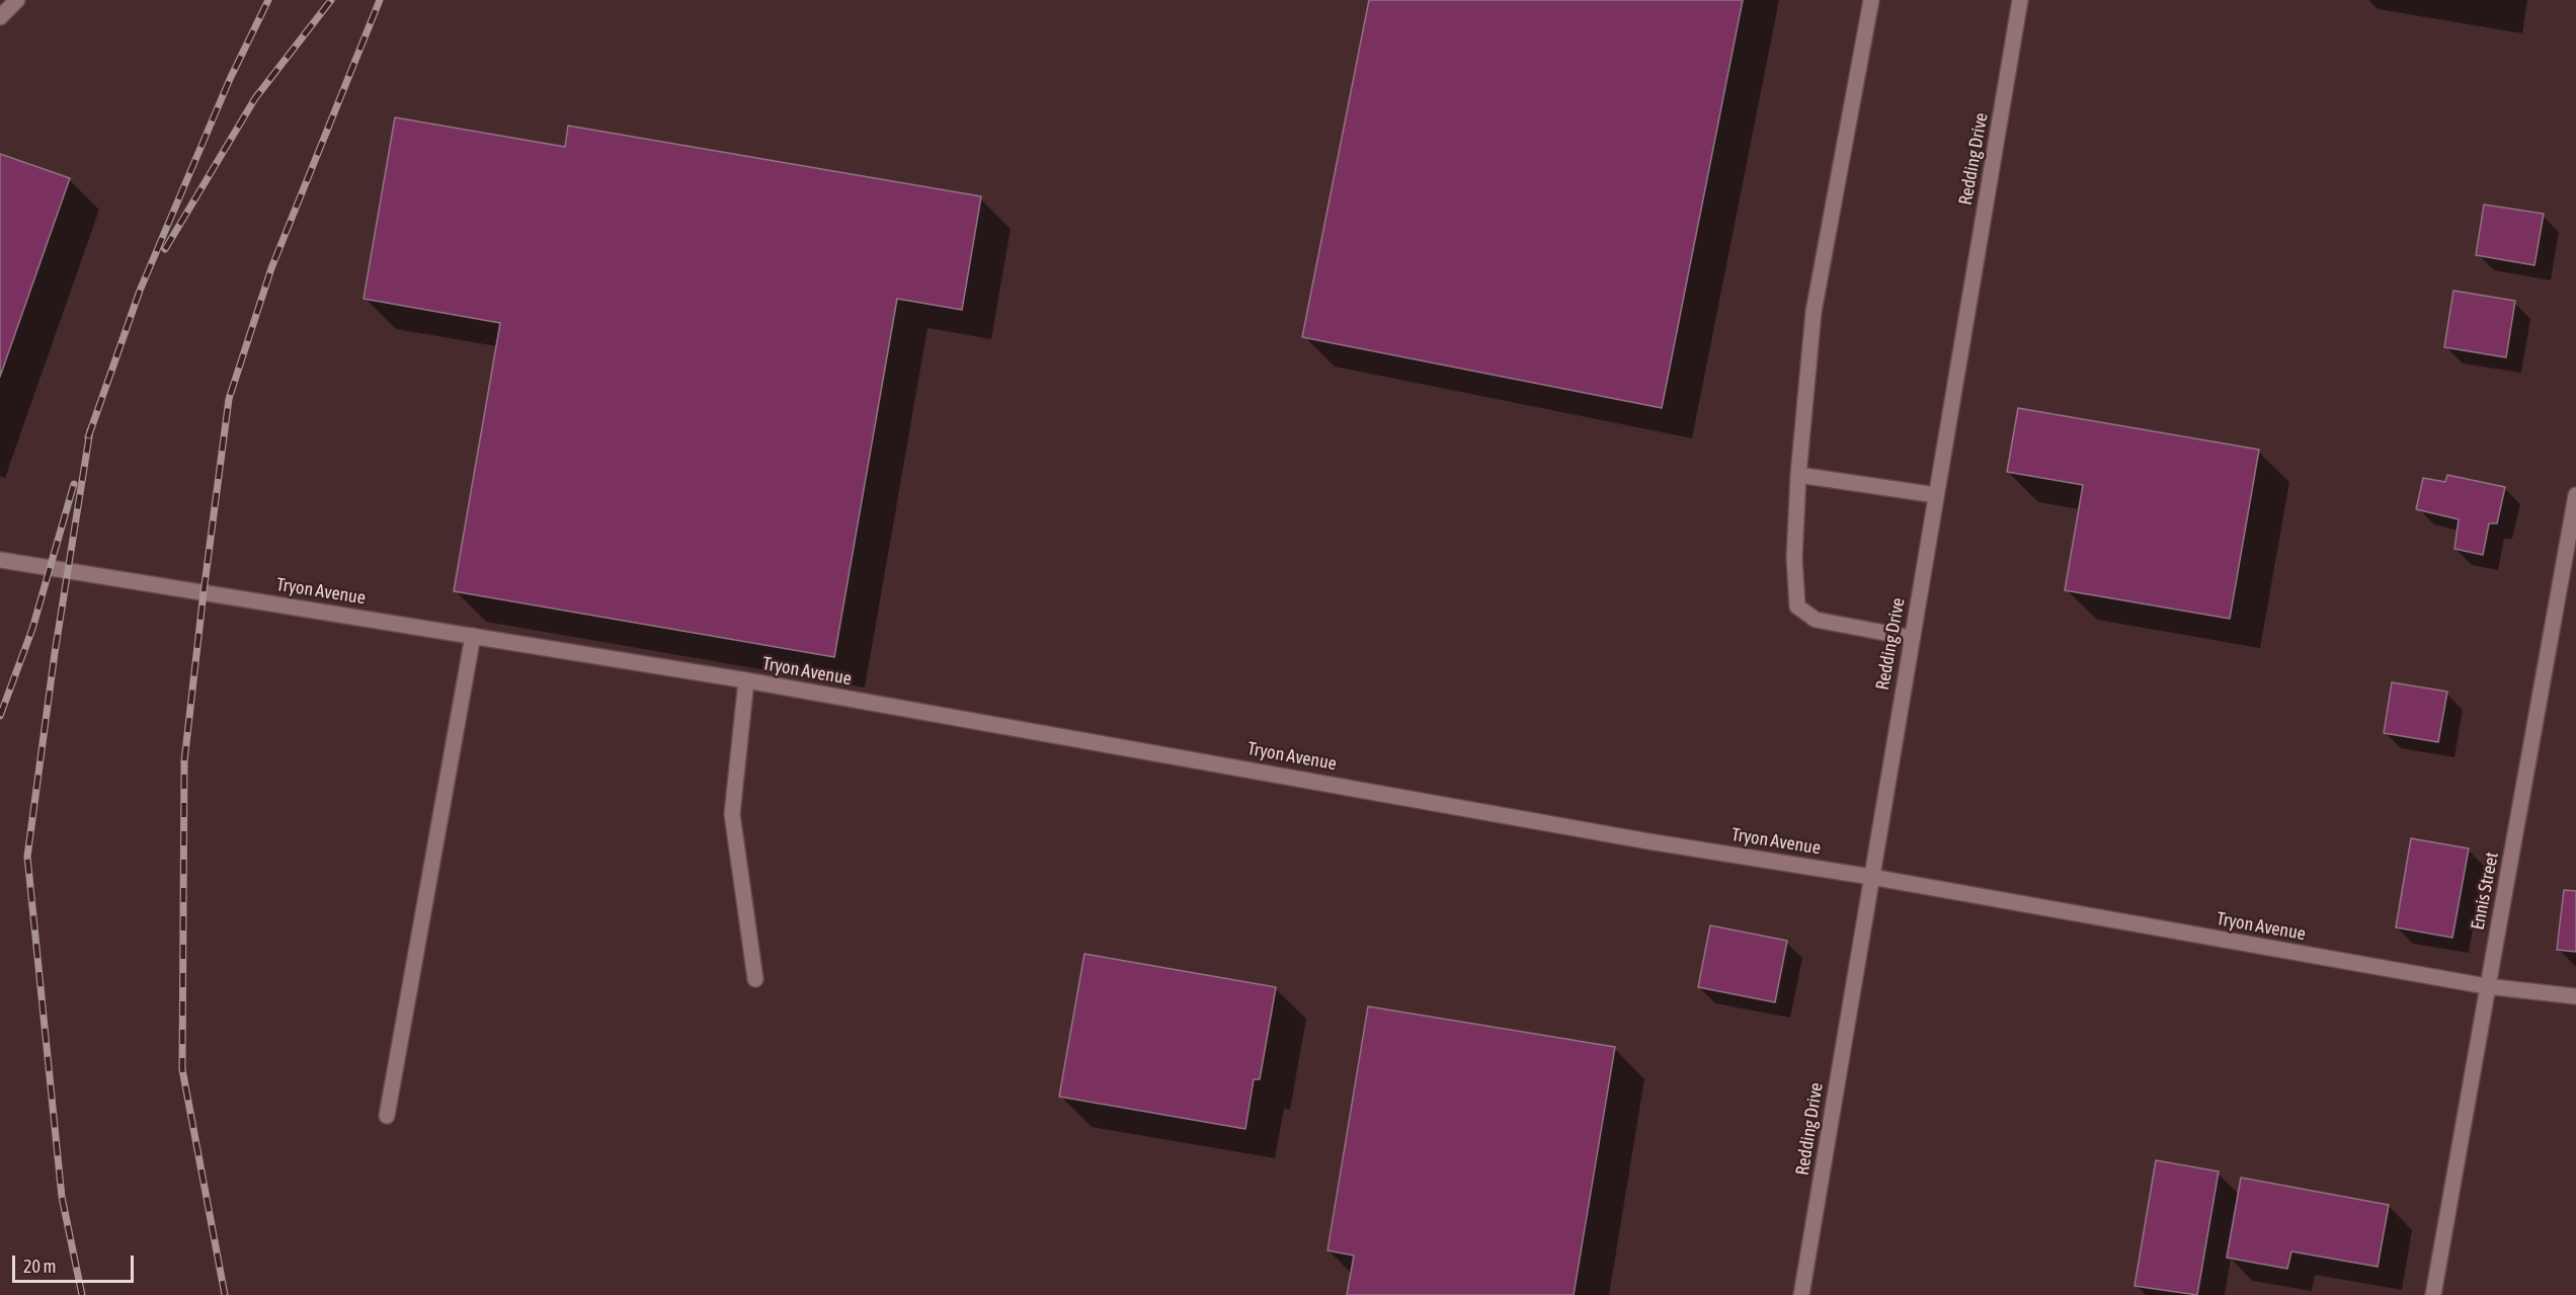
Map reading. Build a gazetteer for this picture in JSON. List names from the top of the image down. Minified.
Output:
{"streets":{"street":["Redding Drive","Tryon Avenue","Ennis Street"]},"crossings":[["Redding Drive","Tryon Avenue"],["Tryon Avenue","Ennis Street"]],"scale_bar":"20 m"}
